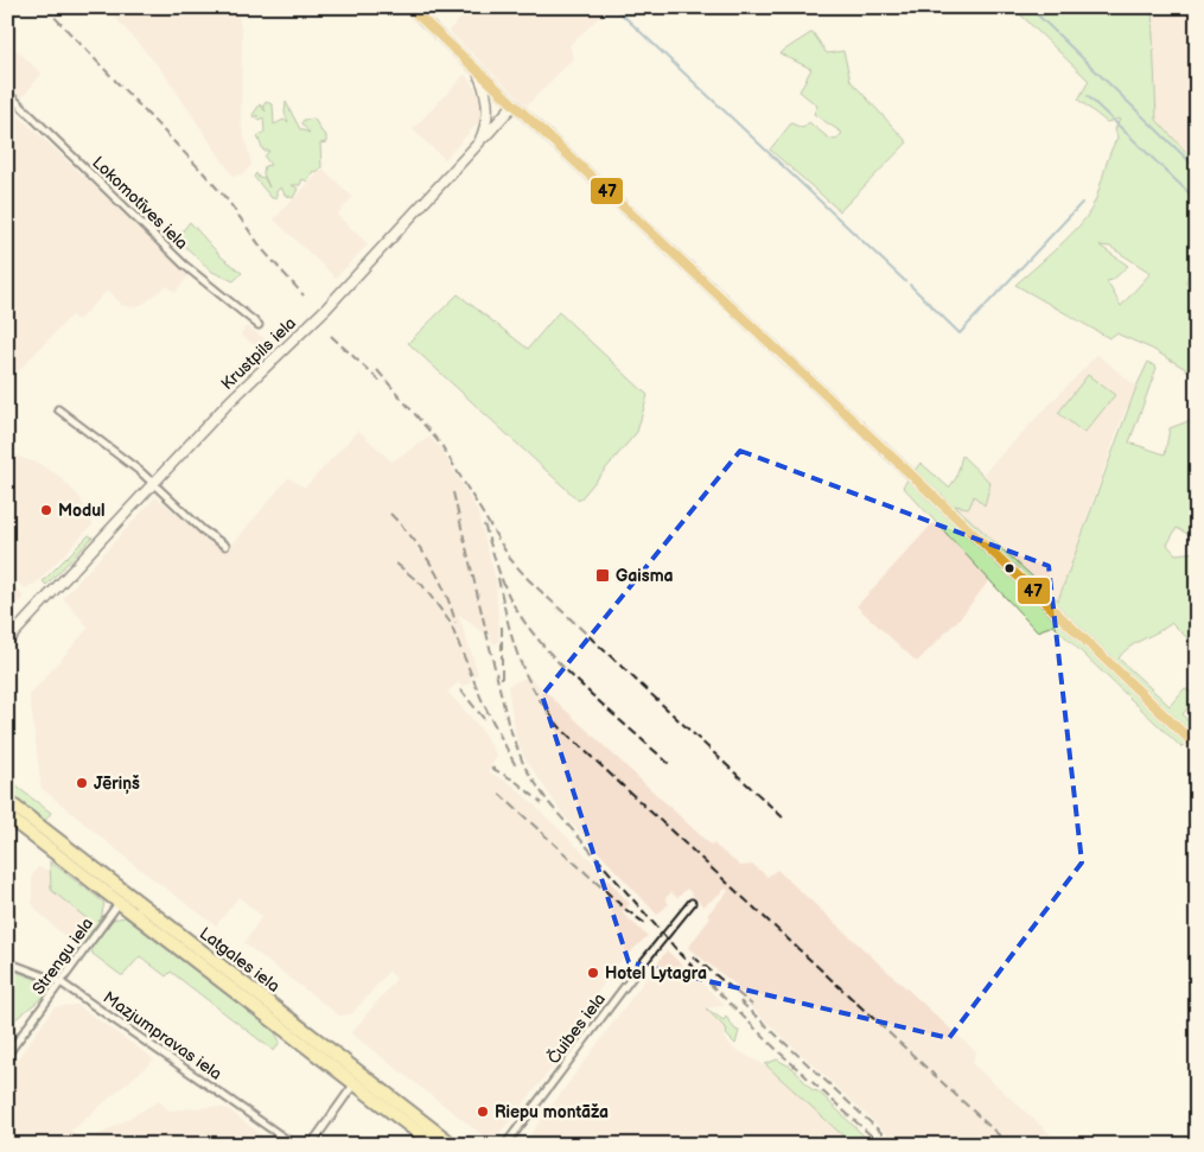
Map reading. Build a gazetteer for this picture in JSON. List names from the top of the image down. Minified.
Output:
{"streets":{"highway":["Latgales iela"],"street":["Lokomotīves iela","Krustpils iela","Strengu iela","Čuibes iela","Mazjumpravas iela"]},"crossings":[["Strengu iela","Latgales iela"],["Strengu iela","Mazjumpravas iela"]],"places":{"other":["Modul","Jēriņš","Hotel Lytagra","Riepu montāža"],"transit":["Gaisma"]},"lines":["transit line 47"]}
